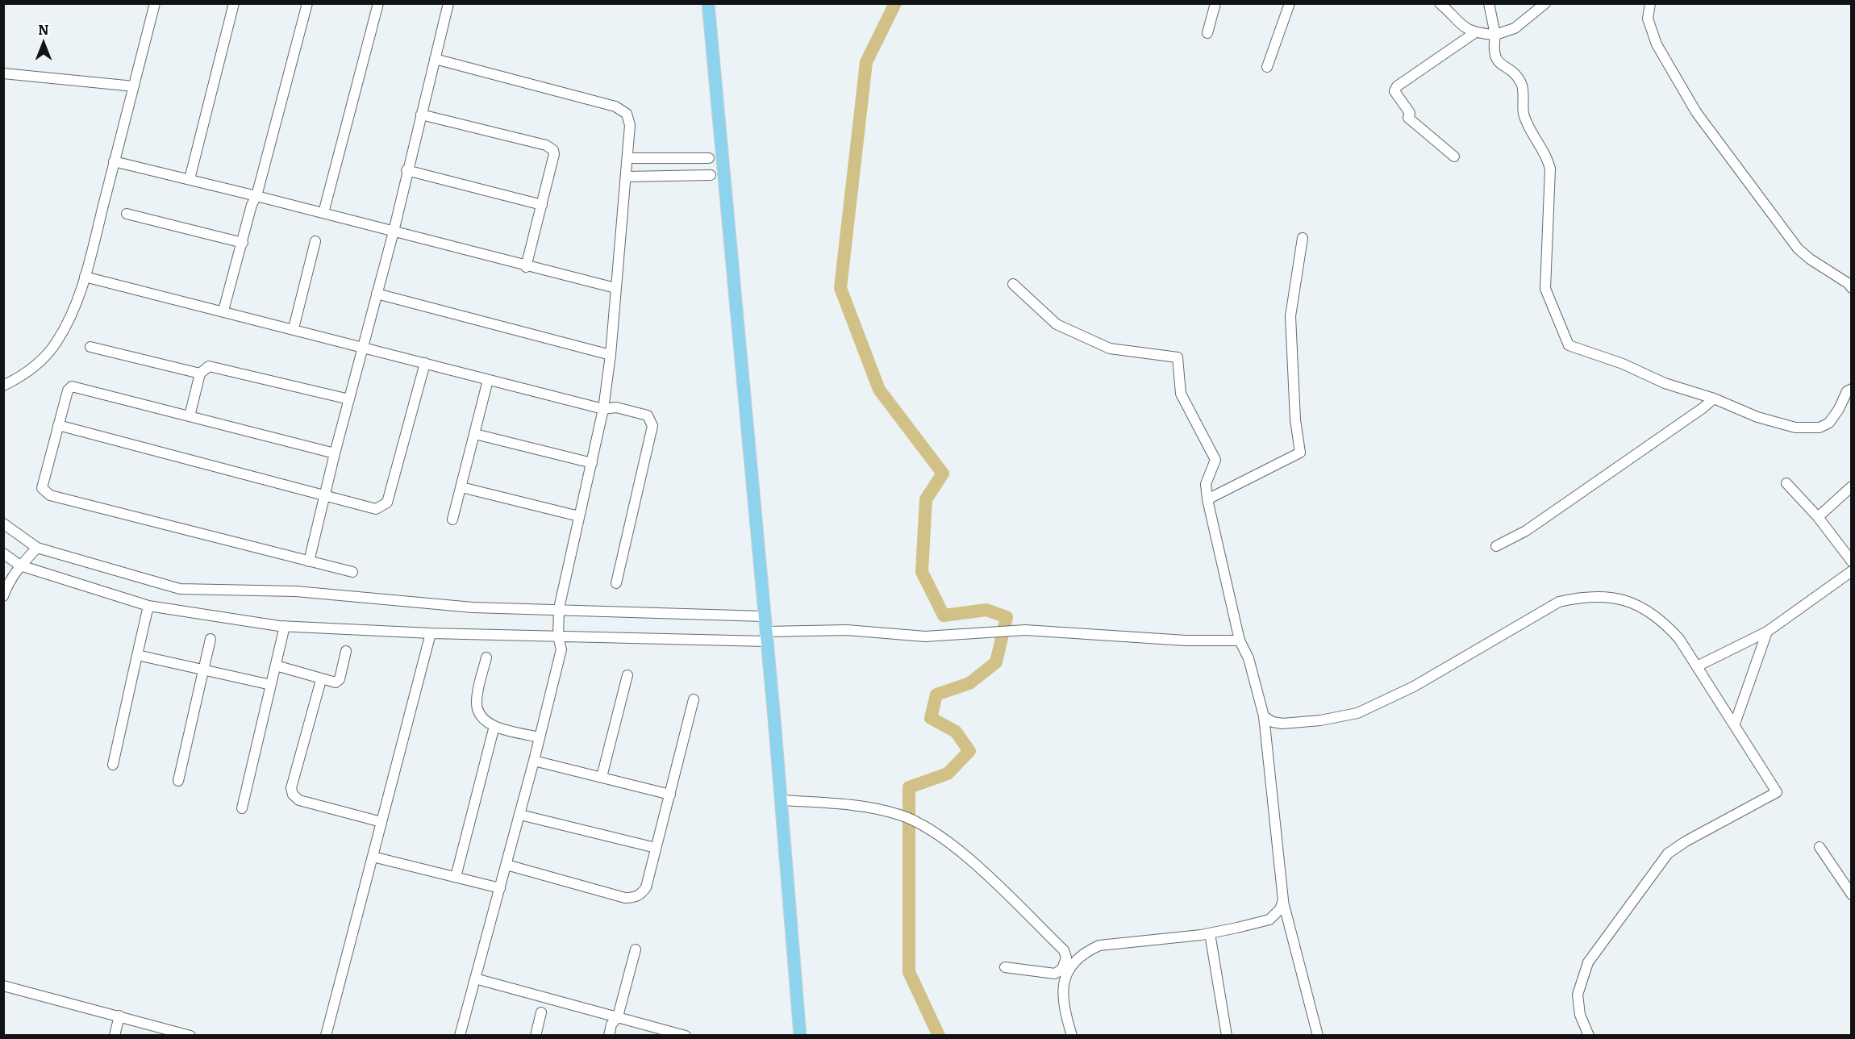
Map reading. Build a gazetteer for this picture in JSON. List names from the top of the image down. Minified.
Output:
{"north":"top"}
